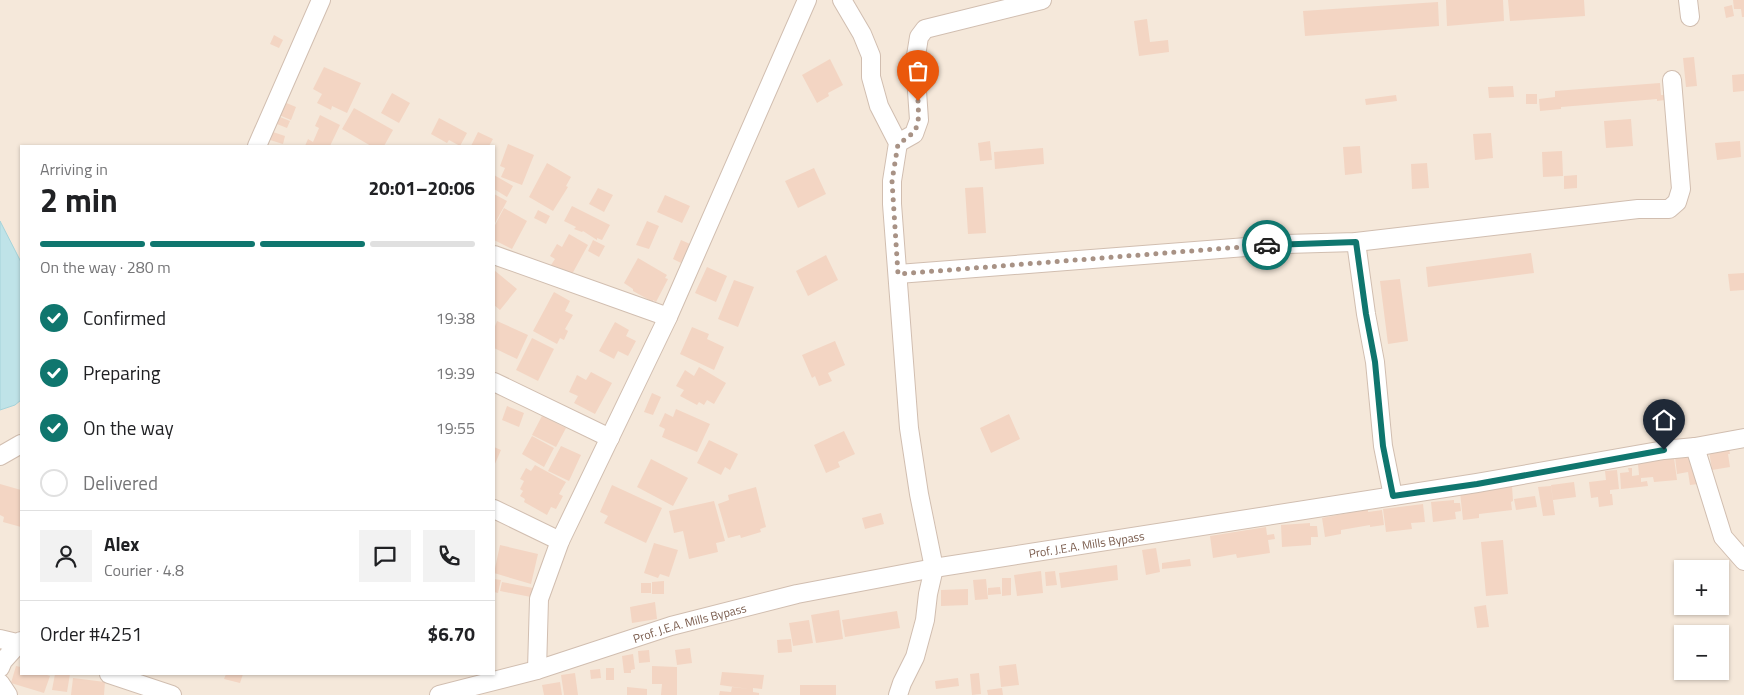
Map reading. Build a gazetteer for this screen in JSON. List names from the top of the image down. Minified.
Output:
{"streets":{"street":["Prof. J.E.A. Mills Bypass"]},"page":{"heading":["2 min","Arriving in","20:01–20:06"],"panel":["Alex","Courier · 4.8","Order #4251","$6.70"],"bar":"On the way · 280 m","list":[["Confirmed","19:38"],["Preparing","19:39"],["On the way","19:55"],"Delivered"],"map_buttons":["+","−"]}}
